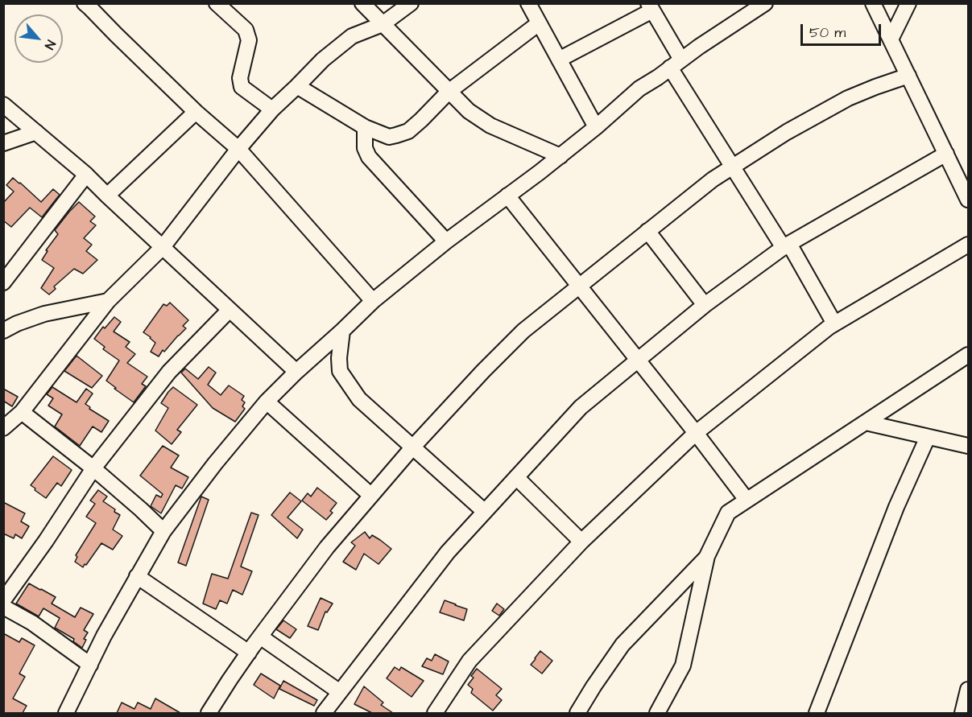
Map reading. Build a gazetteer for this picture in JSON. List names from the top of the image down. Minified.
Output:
{"scale_bar":"50 m","north":"bottom right"}
